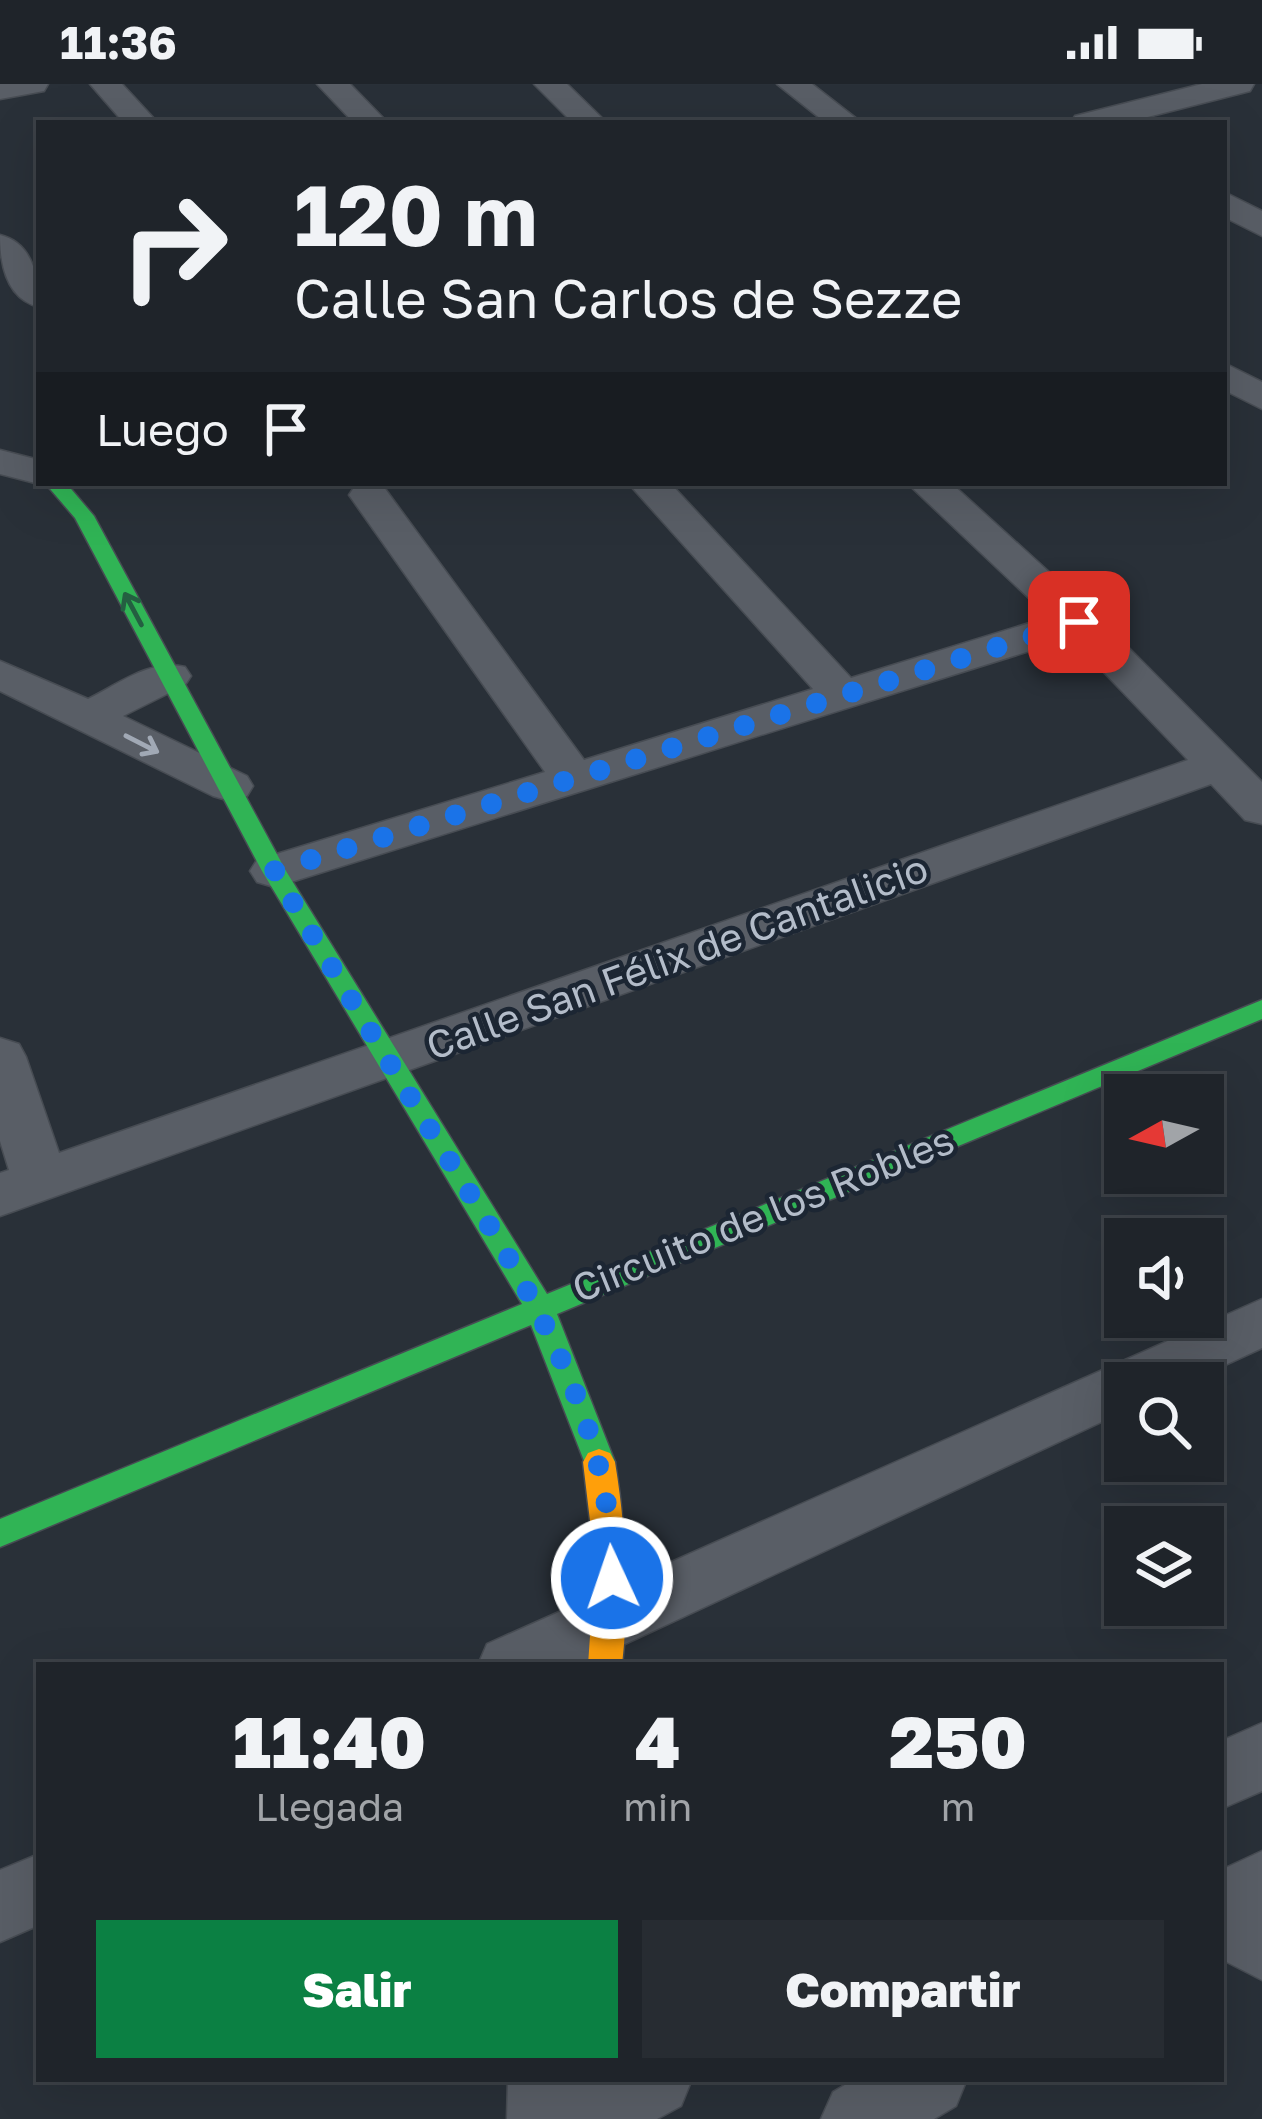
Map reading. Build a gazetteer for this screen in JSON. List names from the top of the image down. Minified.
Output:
{"streets":{"street":["Calle San Félix de Cantalicio","Circuito de los Robles"]},"north":"left","page":{"status":"11:36","turn":["120 m","Calle San Carlos de Sezze"],"then":"Luego","eta":["11:40","Llegada","4","min","250","m"],"buttons":["Salir","Compartir"]}}
